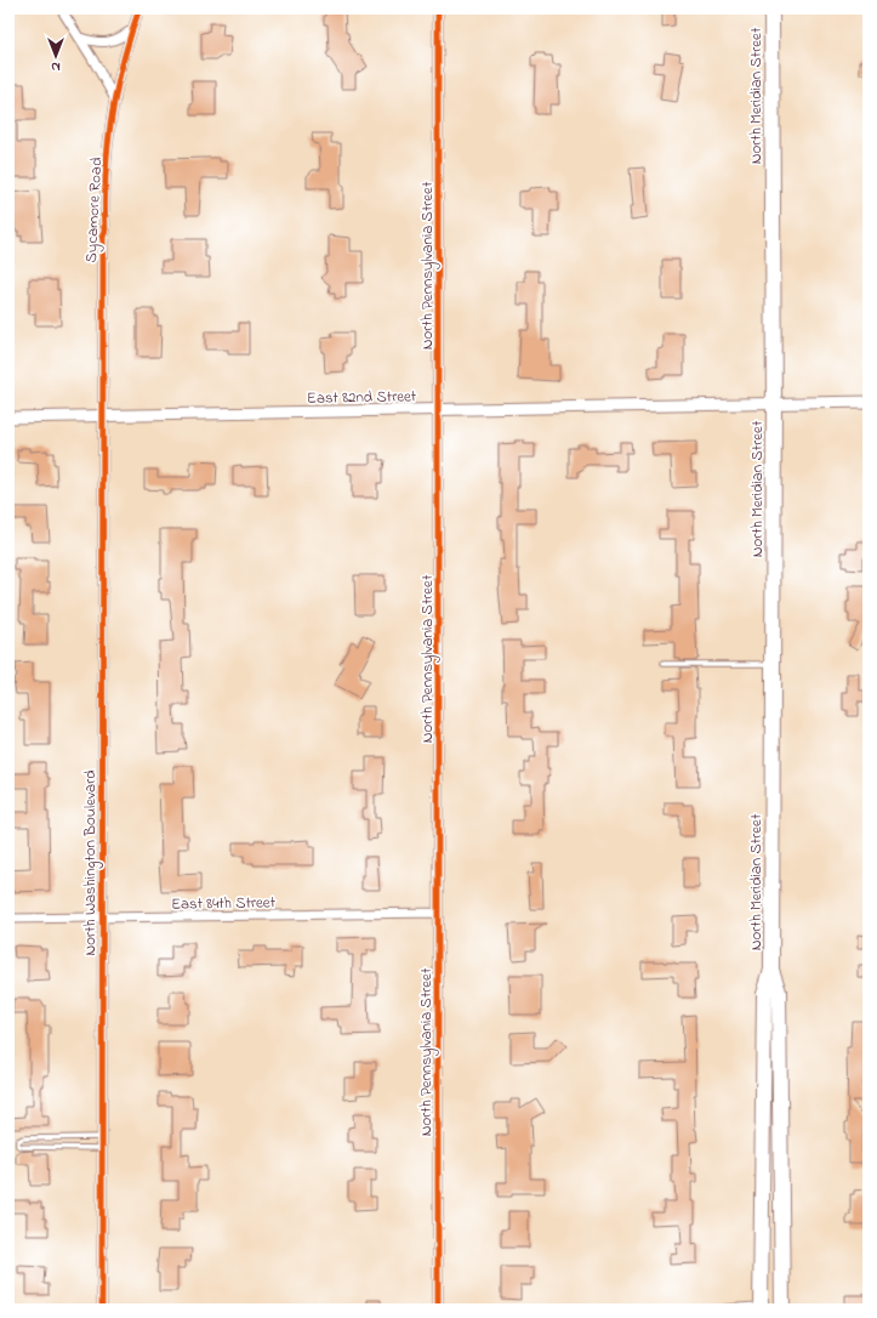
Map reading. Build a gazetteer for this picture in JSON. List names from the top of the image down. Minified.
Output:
{"streets":{"main road":["North Meridian Street"],"street":["Sycamore Road","North Pennsylvania Street","East 82nd Street","North Washington Boulevard","East 84th Street"]},"crossings":[["North Meridian Street","East 82nd Street"],["Sycamore Road","East 82nd Street"],["Sycamore Road","North Washington Boulevard"],["North Pennsylvania Street","East 82nd Street"],["North Pennsylvania Street","East 84th Street"],["East 82nd Street","North Washington Boulevard"],["North Washington Boulevard","East 84th Street"]],"north":"bottom"}
